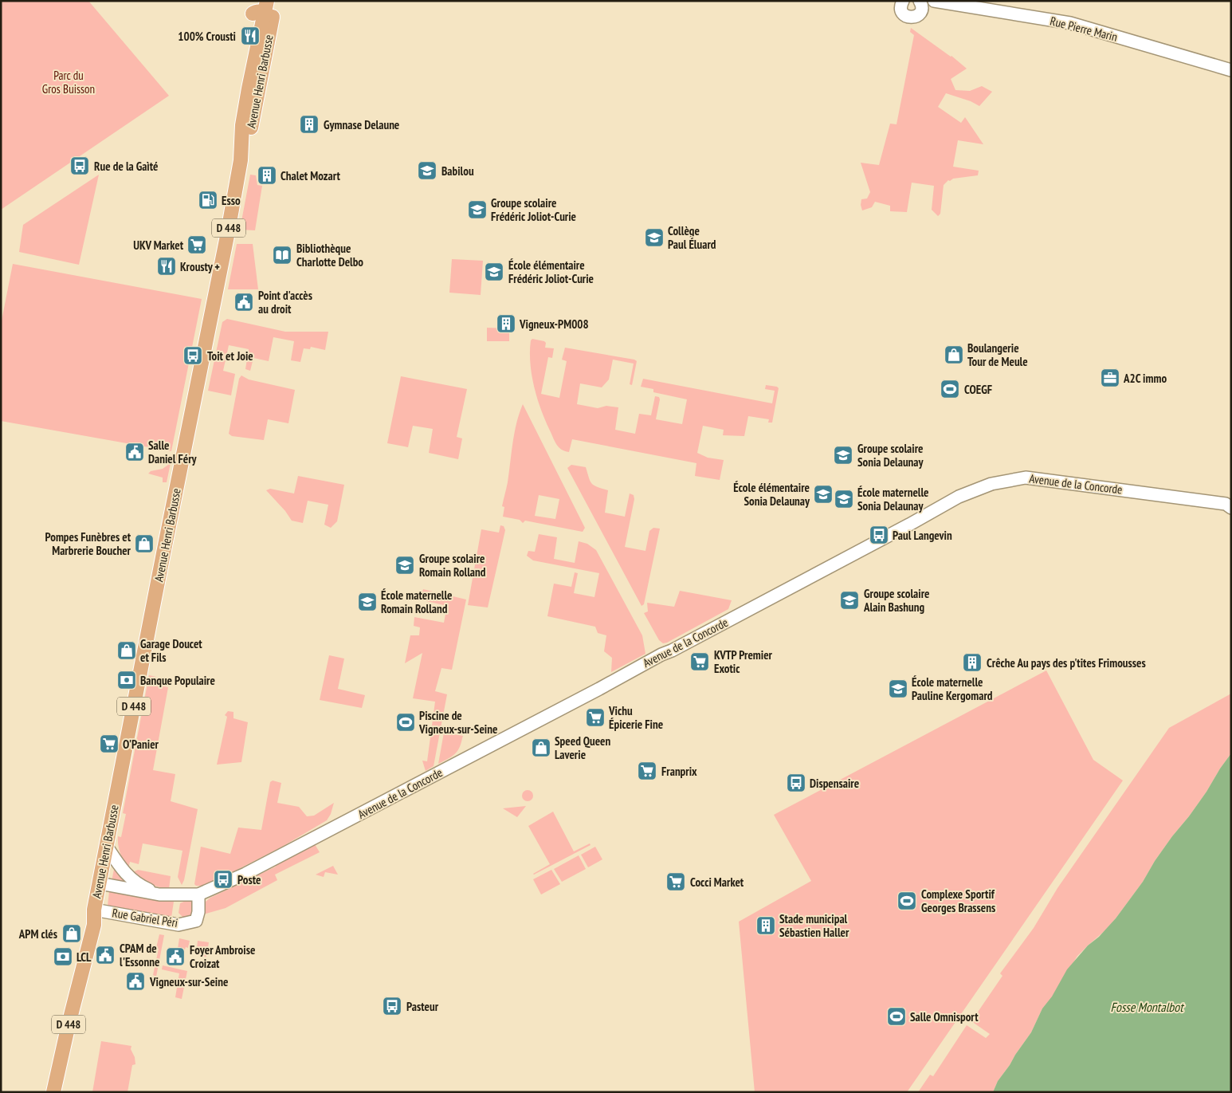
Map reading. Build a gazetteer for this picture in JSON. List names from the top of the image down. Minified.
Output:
{"streets":{"main road":["Avenue Henri Barbusse","D 448"],"street":["Rue Pierre Marin","Avenue de la Concorde","Rue Gabriel Péri"]},"crossings":[["Avenue Henri Barbusse","Avenue de la Concorde"],["Avenue Henri Barbusse","Rue Gabriel Péri"],["Avenue de la Concorde","Rue Gabriel Péri"]],"water":["Fosse Montalbot"],"parks":["Parc du Gros Buisson"],"places":{"restaurant":["100% Crousti","Krousty +"],"building":["Gymnase Delaune","Chalet Mozart","Vigneux-PM008","Crêche Au pays des p'tites Frimousses","Stade municipal Sébastien Haller"],"bus stop":["Rue de la Gaìté","Toit et Joie","Paul Langevin","Dispensaire","Poste","Pasteur"],"school or university":["Babilou","Groupe scolaire Frédéric Joliot-Curie","Collège Paul Éluard","École élémentaire Frédéric Joliot-Curie","Groupe scolaire Sonia Delaunay","École élémentaire Sonia Delaunay","École maternelle Sonia Delaunay","Groupe scolaire Romain Rolland","Groupe scolaire Alain Bashung","École maternelle Romain Rolland","École maternelle Pauline Kergomard"],"fuel station":["Esso"],"supermarket":["UKV Market","KVTP Premier Exotic","Vichu Épicerie Fine","O'Panier","Franprix","Cocci Market"],"library":["Bibliothèque Charlotte Delbo"],"public building":["Point d'accès au droit","Salle Daniel Féry","CPAM de l'Essonne","Foyer Ambroise Croizat","Vigneux-sur-Seine"],"shop":["Boulangerie Tour de Meule","Pompes Funèbres et Marbrerie Boucher","Garage Doucet et Fils","Speed Queen Laverie","APM clés"],"office":["A2C immo"],"sports":["COEGF","Piscine de Vigneux-sur-Seine","Complexe Sportif Georges Brassens","Salle Omnisport"],"bank":["Banque Populaire","LCL"]}}
